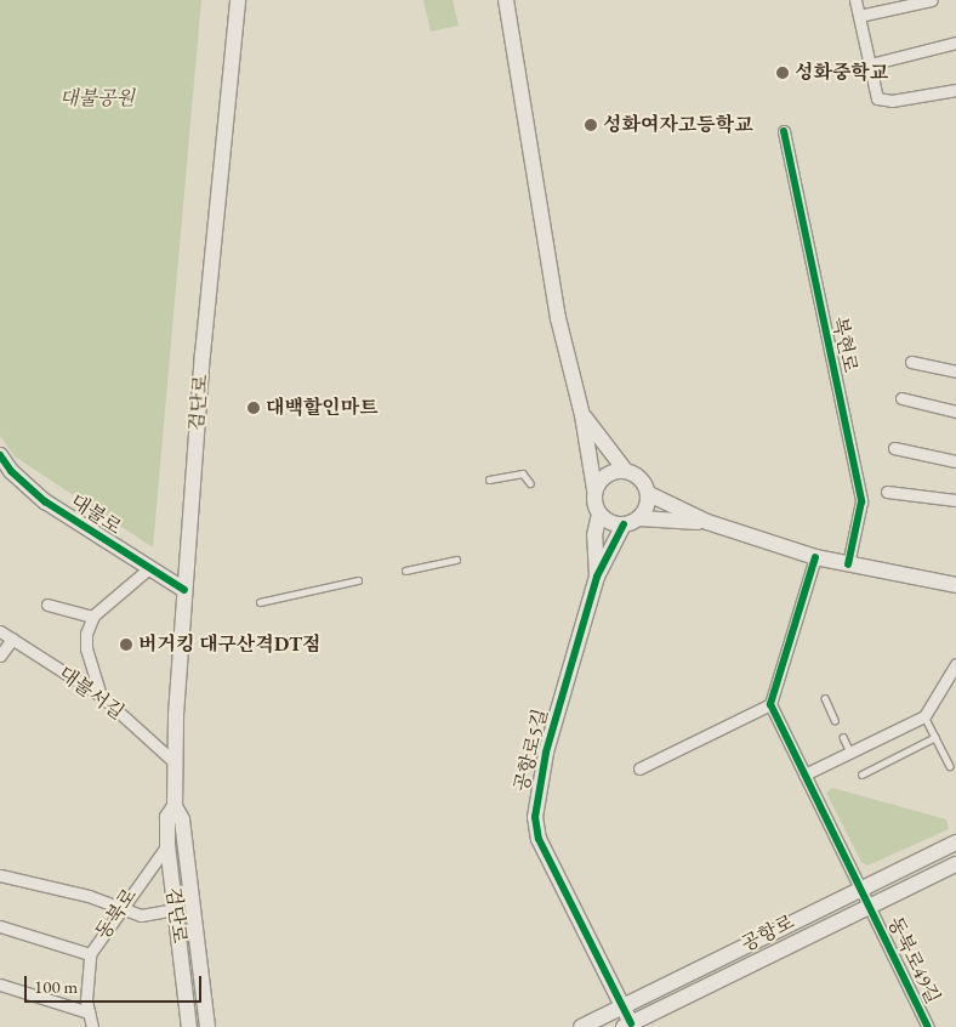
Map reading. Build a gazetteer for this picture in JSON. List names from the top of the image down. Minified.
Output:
{"streets":{"main road":["검단로","대불로","공항로5길","공항로"],"street":["복현로","대불서길","동북로","동북로49길"]},"crossings":[["검단로","대불로"],["검단로","대불서길"],["검단로","동북로"],["공항로5길","공항로"],["공항로","동북로49길"]],"parks":["대불공원"],"places":["성화중학교","성화여자고등학교","대백할인마트","버거킹 대구산격DT점"],"scale_bar":"100 m"}
